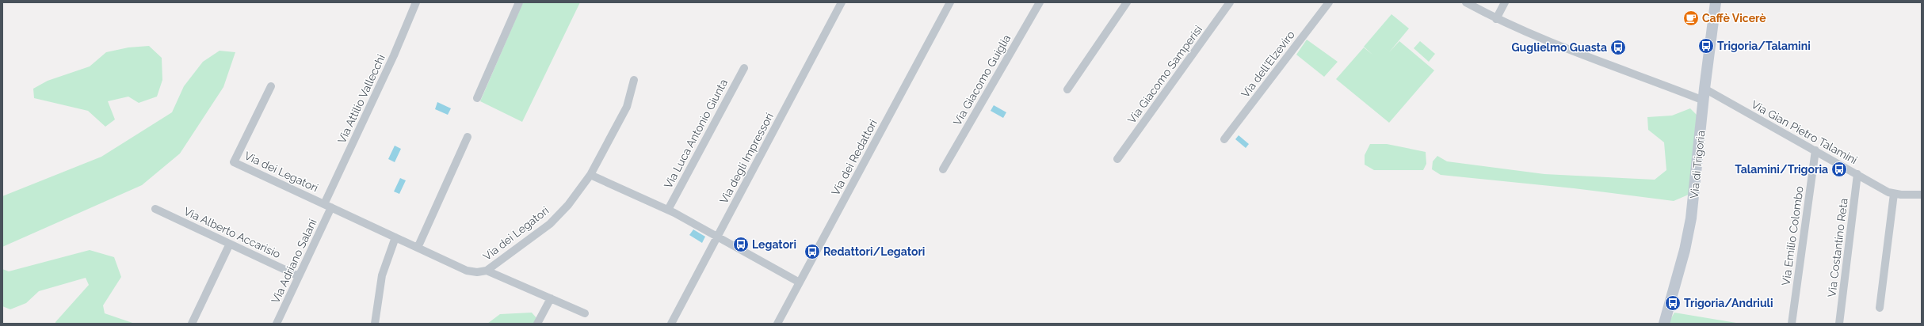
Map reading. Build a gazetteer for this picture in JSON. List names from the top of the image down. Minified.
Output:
{"streets":{"street":["Via dell'Elzeviro","Via Giacomo Samperisi","Via Giacomo Guiglia","Via Attilio Vallecchi","Via Gian Pietro Talamini","Via Luca Antonio Giunta","Via dei Redattori","Via degli Impressori","Via di Trigoria","Via dei Legatori","Via Alberto Accarisio","Via Emilio Colombo","Via Costantino Reta","Via Adriano Salani"]},"crossings":[["Via Attilio Vallecchi","Via dei Legatori"],["Via Attilio Vallecchi","Via Adriano Salani"],["Via Gian Pietro Talamini","Via di Trigoria"],["Via Gian Pietro Talamini","Via Emilio Colombo"],["Via Gian Pietro Talamini","Via Costantino Reta"],["Via dei Legatori","Via Adriano Salani"],["Via Alberto Accarisio","Via Adriano Salani"]],"places":{"cafe":["Caffè Vicerè"],"bus stop":["Trigoria/Talamini","Guglielmo Guasta","Talamini/Trigoria","Legatori","Redattori/Legatori","Trigoria/Andriuli"]}}
